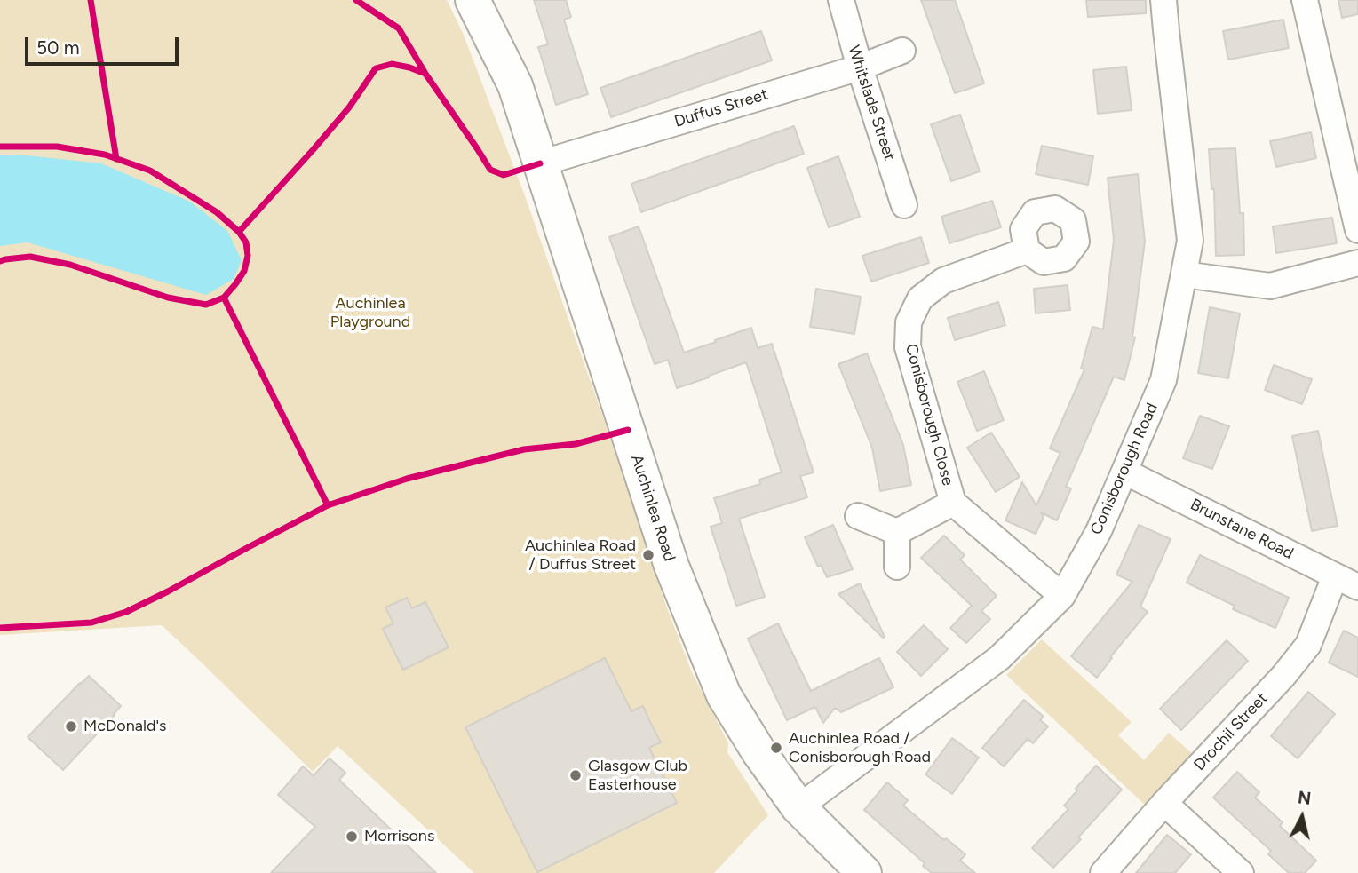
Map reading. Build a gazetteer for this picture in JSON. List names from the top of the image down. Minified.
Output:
{"streets":{"street":["Whitslade Street","Duffus Street","Conisborough Close","Conisborough Road","Auchinlea Road","Brunstane Road","Drochil Street"]},"crossings":[["Whitslade Street","Duffus Street"],["Duffus Street","Auchinlea Road"],["Conisborough Close","Conisborough Road"],["Conisborough Road","Auchinlea Road"],["Conisborough Road","Brunstane Road"],["Brunstane Road","Drochil Street"]],"parks":["Auchinlea Playground"],"places":["Auchinlea Road / Duffus Street","McDonald's","Auchinlea Road / Conisborough Road","Glasgow Club Easterhouse","Morrisons"],"scale_bar":"50 m","north":"top"}
